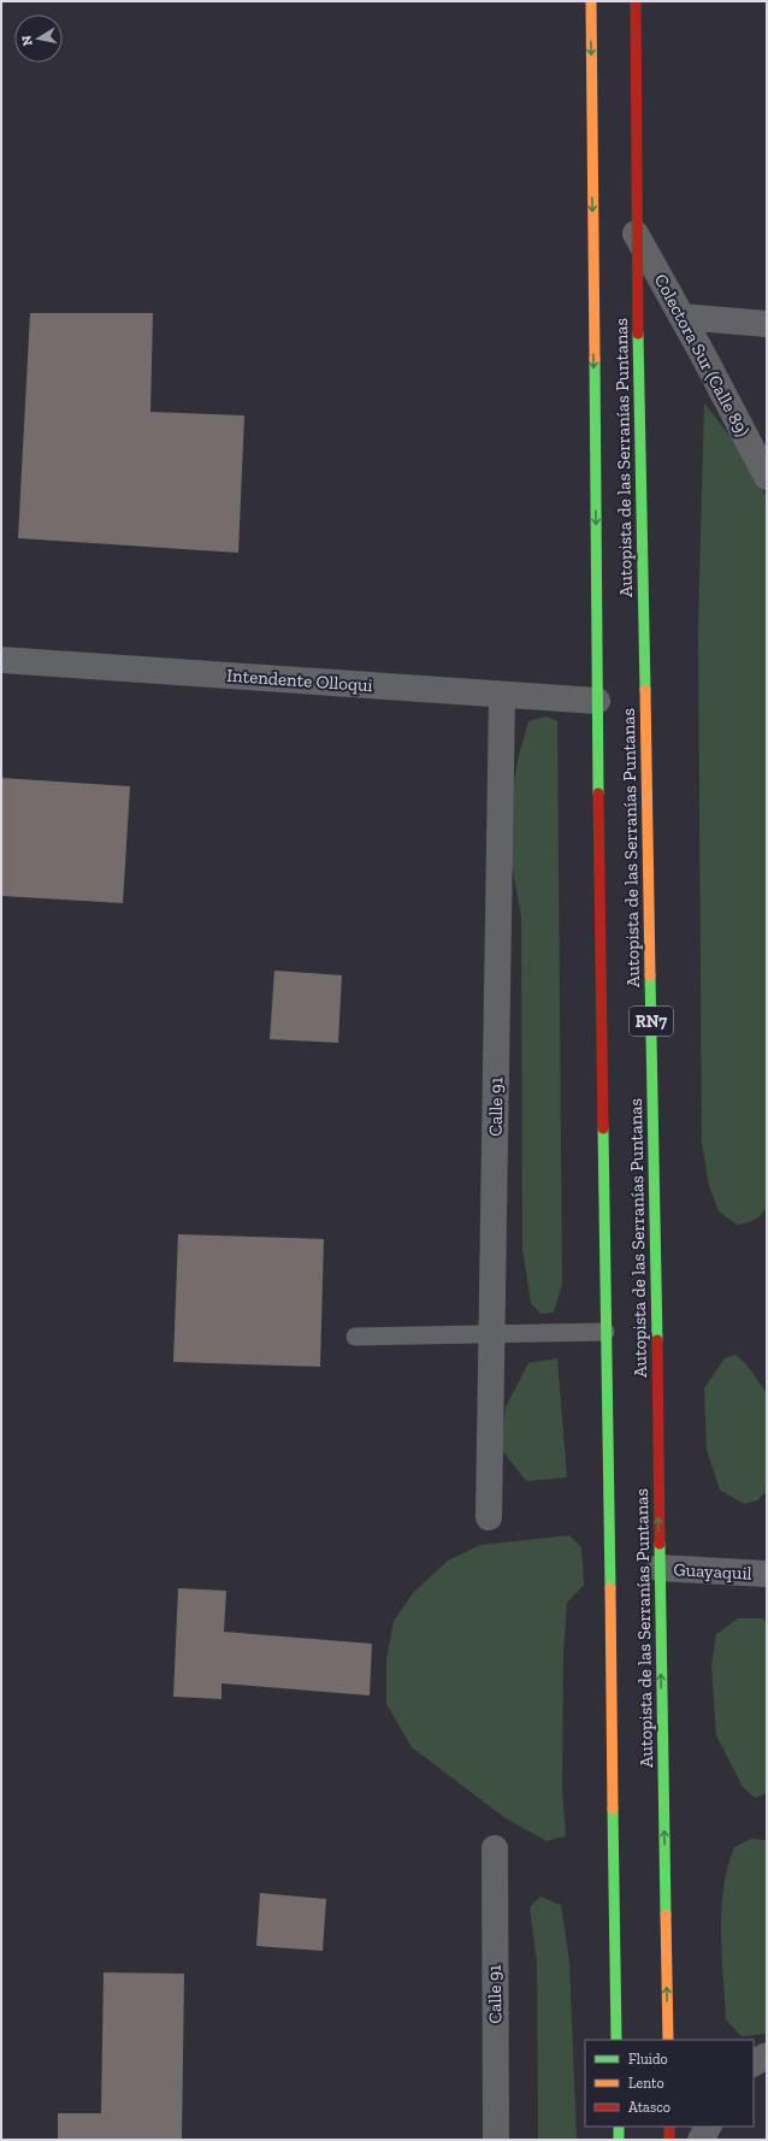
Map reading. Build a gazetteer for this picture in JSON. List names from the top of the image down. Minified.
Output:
{"streets":{"highway":["Autopista de las Serranías Puntanas","RN7"],"street":["Colectora Sur (Calle 89)","Intendente Olloqui","Calle 91","Guayaquil"]},"crossings":[["Colectora Sur (Calle 89)","Autopista de las Serranías Puntanas"],["Autopista de las Serranías Puntanas","Intendente Olloqui"],["Autopista de las Serranías Puntanas","Guayaquil"],["Intendente Olloqui","Calle 91"]],"legend":["Fluido","Lento","Atasco"],"north":"left"}
